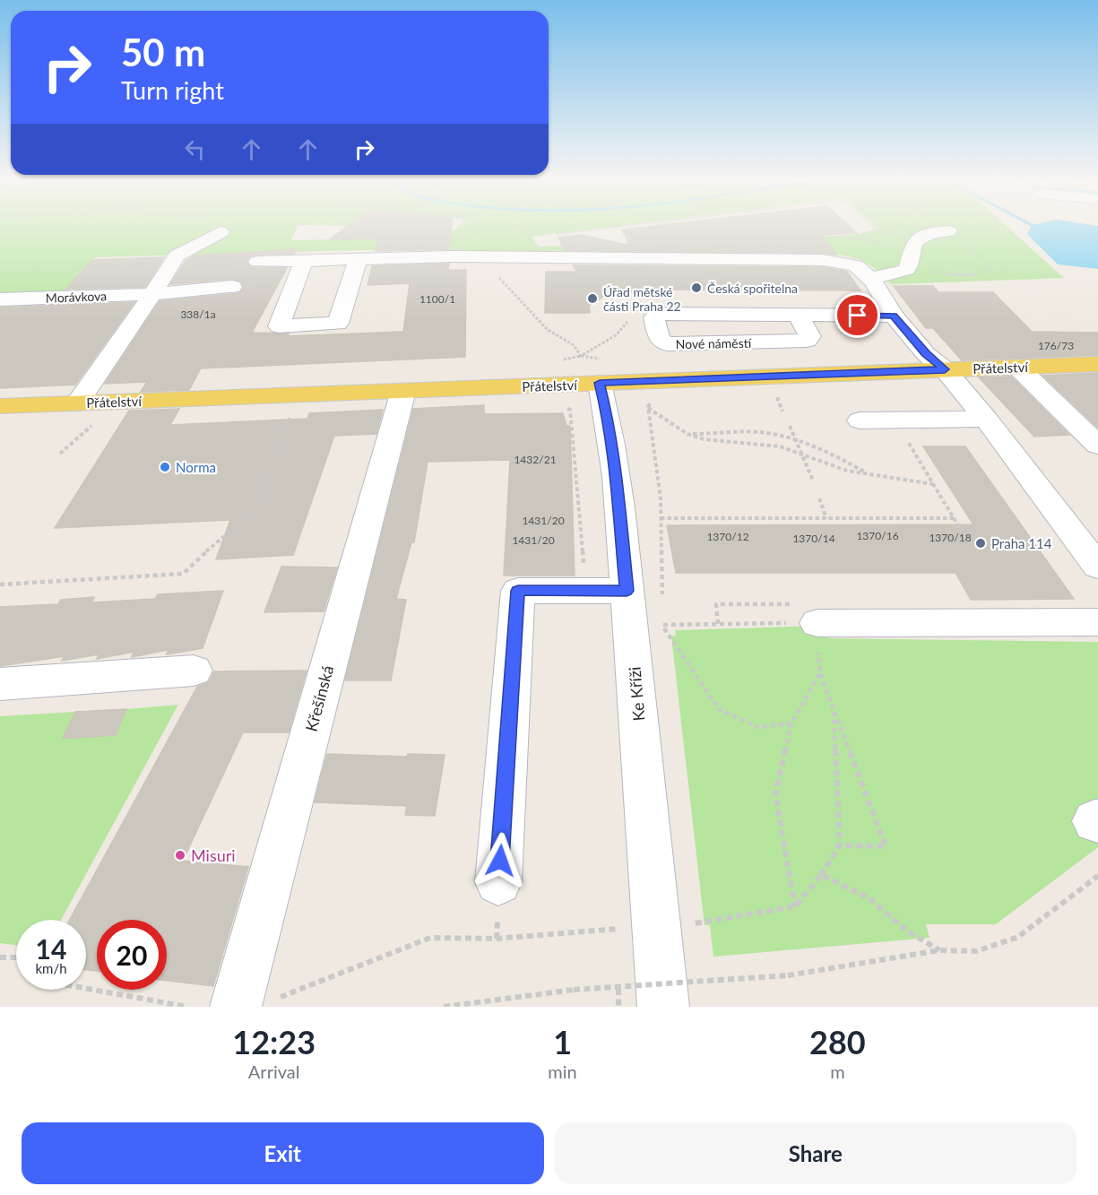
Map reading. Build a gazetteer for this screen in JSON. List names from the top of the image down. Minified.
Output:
{"streets":{"main road":["Přátelství"],"street":["Morávkova","Nové náměstí","Ke Kříži","Křešínská"]},"crossings":[["Přátelství","Ke Kříži"],["Přátelství","Křešínská"]],"places":["Česká spořitelna","Úřad mětské části Praha 22","Norma","Praha 114","Misuri"],"house_numbers":["1100/1","338/1a","176/73","1432/21","1431/20","1370/16","1370/12","1370/18","1370/14","1431/20"],"page":{"turn":["50 m","Turn right"],"speed":"14 km/h","limit":"20","eta":["12:23","Arrival","1","min","280","m"],"buttons":["Exit","Share"]}}
